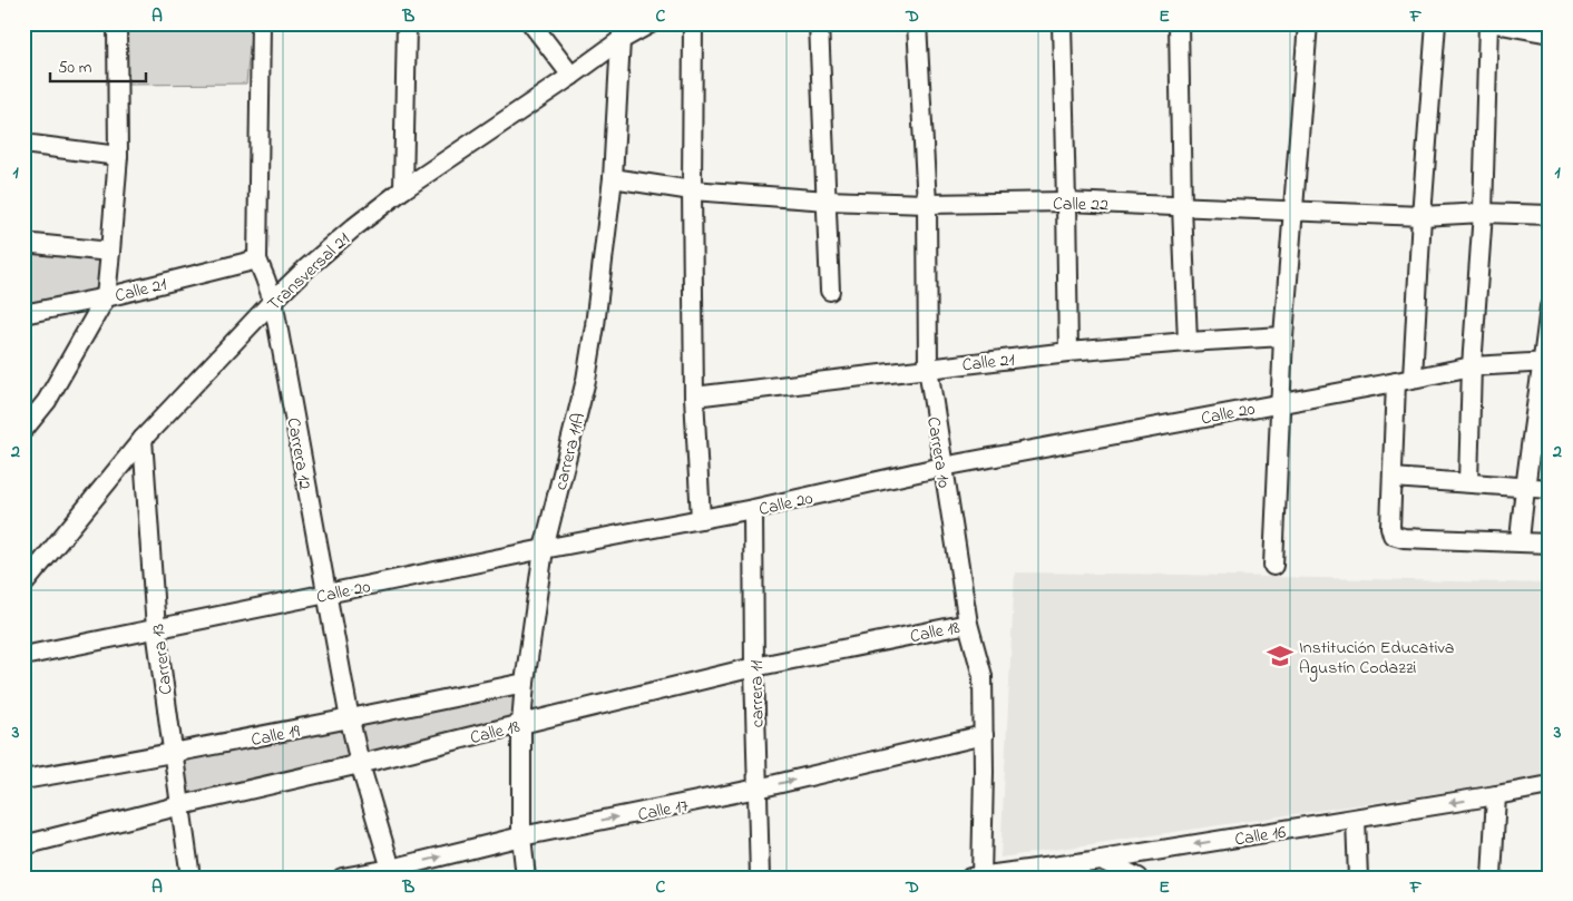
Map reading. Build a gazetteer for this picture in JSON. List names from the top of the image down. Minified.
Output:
{"streets":{"street":["Calle 22","Transversal 21","Calle 21","Calle 20","carrera 11A","Carrera 10","Carrera 12","Calle 18","Carrera 13","carrera 11","Calle 19","Calle 17","Calle 16"]},"crossings":[["Calle 22","carrera 11A"],["Calle 22","Carrera 10"],["Transversal 21","carrera 11A"],["Transversal 21","Carrera 12"],["Transversal 21","Carrera 13"],["Calle 21","Carrera 10"],["Calle 21","Carrera 12"],["Calle 20","carrera 11A"],["Calle 20","Carrera 10"],["Calle 20","Carrera 12"],["Calle 20","Carrera 13"],["Calle 20","carrera 11"],["carrera 11A","Calle 18"],["carrera 11A","Calle 19"],["carrera 11A","Calle 17"],["Carrera 10","Calle 18"],["Carrera 10","Calle 17"],["Carrera 10","Calle 16"],["Carrera 12","Calle 18"],["Carrera 12","Calle 19"],["Carrera 12","Calle 17"],["Calle 18","Carrera 13"],["Calle 18","carrera 11"],["Carrera 13","Calle 19"],["carrera 11","Calle 17"]],"one_way":["Calle 17","Calle 16"],"places":{"school or university":["Institución Educativa Agustín Codazzi"]},"scale_bar":"50 m","grid":{"columns":["A","B","C","D","E","F"],"rows":["1","2","3"]}}
